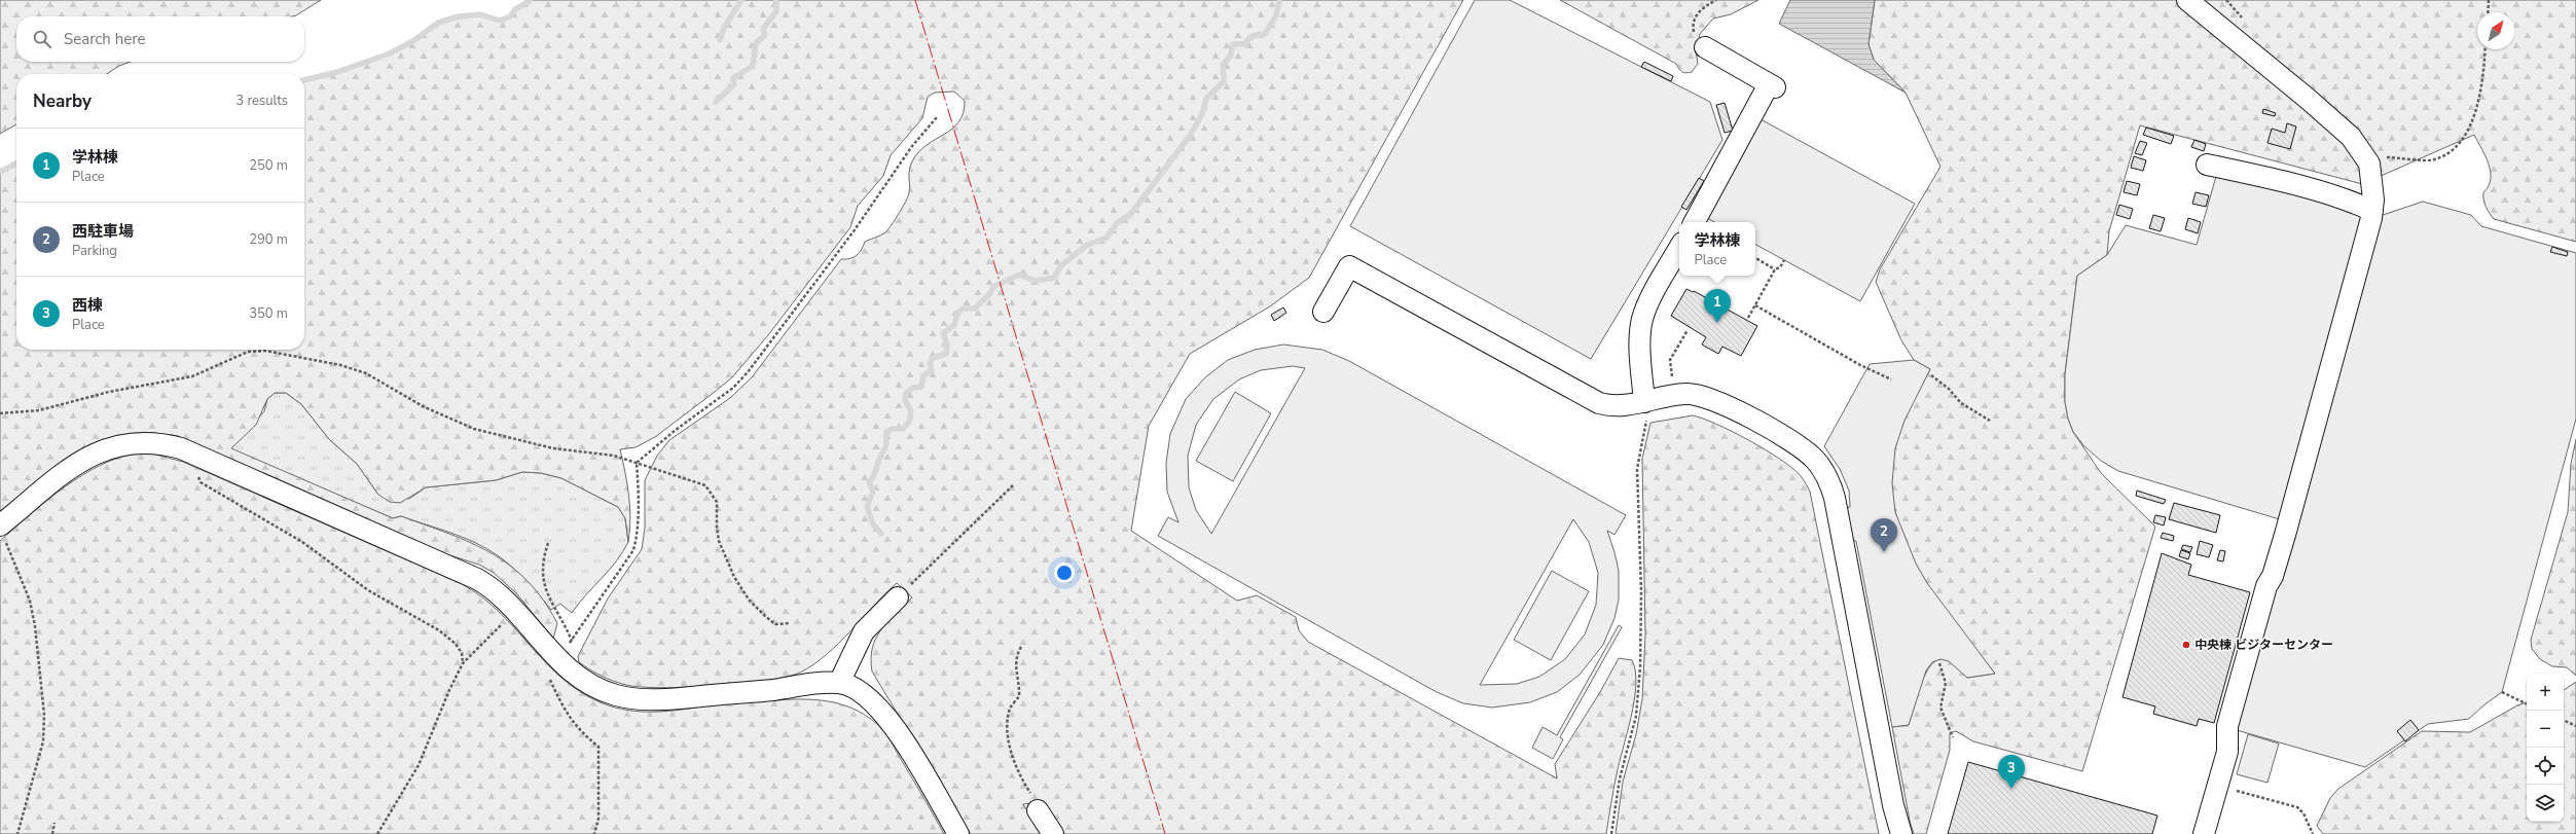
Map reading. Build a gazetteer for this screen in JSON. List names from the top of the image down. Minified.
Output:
{"places":["中央棟 ビジターセンター"],"north":"top right","page":{"search":"Search here","heading":["Nearby","3 results"],"list":[{"mark":"1","name":"学林棟","note":"Place","value":"250 m"},{"mark":"2","name":"西駐車場","note":"Parking","value":"290 m"},{"mark":"3","name":"西棟","note":"Place","value":"350 m"}],"popup":["学林棟","Place"],"pins":["1","2","3"],"map_buttons":["+","−"]}}
